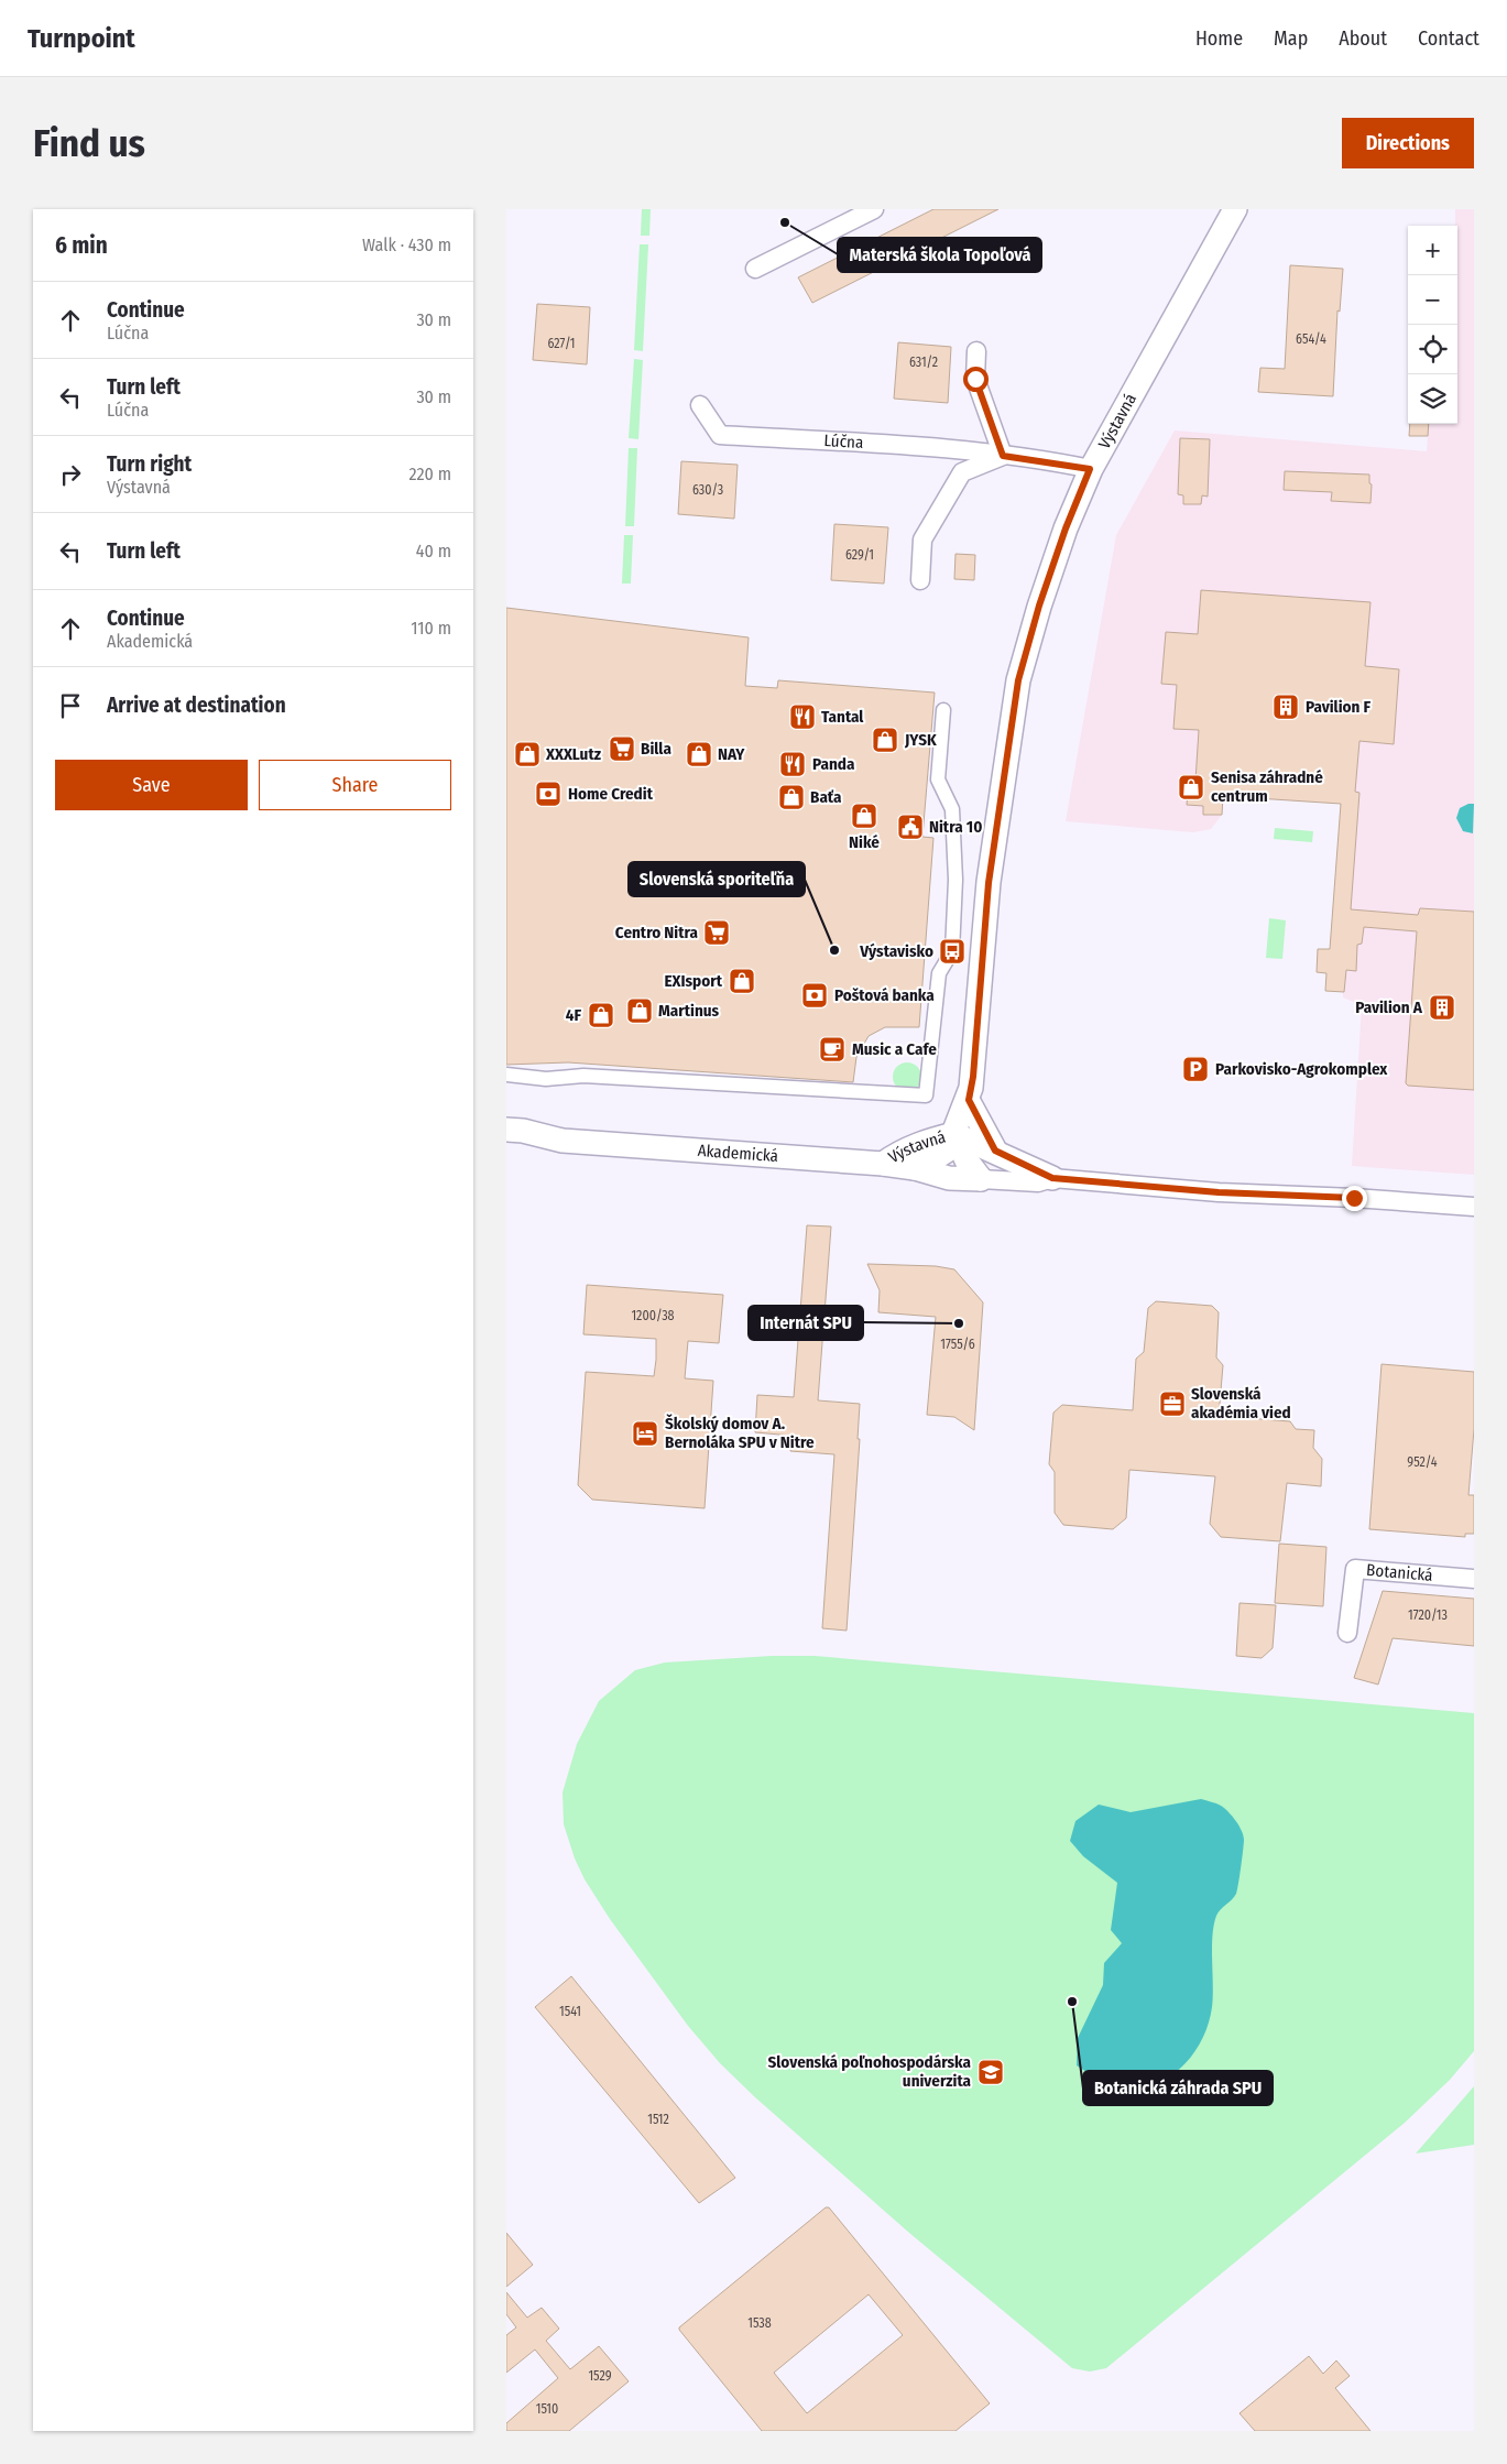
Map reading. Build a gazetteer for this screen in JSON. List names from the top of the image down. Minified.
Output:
{"streets":{"street":["Výstavná","Lúčna","Akademická","Botanická"]},"crossings":[["Výstavná","Lúčna"],["Výstavná","Akademická"]],"places":{"other":["Materská škola Topoľová","Slovenská sporiteľňa","Internát SPU","Botanická záhrada SPU"],"building":["Pavilion F","Pavilion A"],"restaurant":["Tantal","Panda"],"shop":["JYSK","XXXLutz","NAY","Senisa záhradné centrum","Baťa","Niké","EXIsport","Martinus","4F"],"supermarket":["Billa","Centro Nitra"],"bank":["Home Credit","Poštová banka"],"public building":["Nitra 10"],"bus stop":["Výstavisko"],"cafe":["Music a Cafe"],"parking":["Parkovisko-Agrokomplex"],"office":["Slovenská akadémia vied"],"hotel":["Školský domov A. Bernoláka SPU v Nitre"],"school or university":["Slovenská poľnohospodárska univerzita"]},"house_numbers":["654/4","627/1","631/2","630/3","629/1","1200/38","1755/6","952/4","1720/13","1541","1512","1538","1529","1510"],"page":{"header":"Turnpoint","nav":["Home","Map","About","Contact"],"buttons":["Directions",["Save","Share"]],"title":"Find us","heading":["6 min","Walk · 430 m"],"map_buttons":["+","−"],"list":[["Continue","Lúčna","30 m"],["Turn left","Lúčna","30 m"],["Turn right","Výstavná","220 m"],["Turn left","40 m"],["Continue","Akademická","110 m"],"Arrive at destination"]}}
